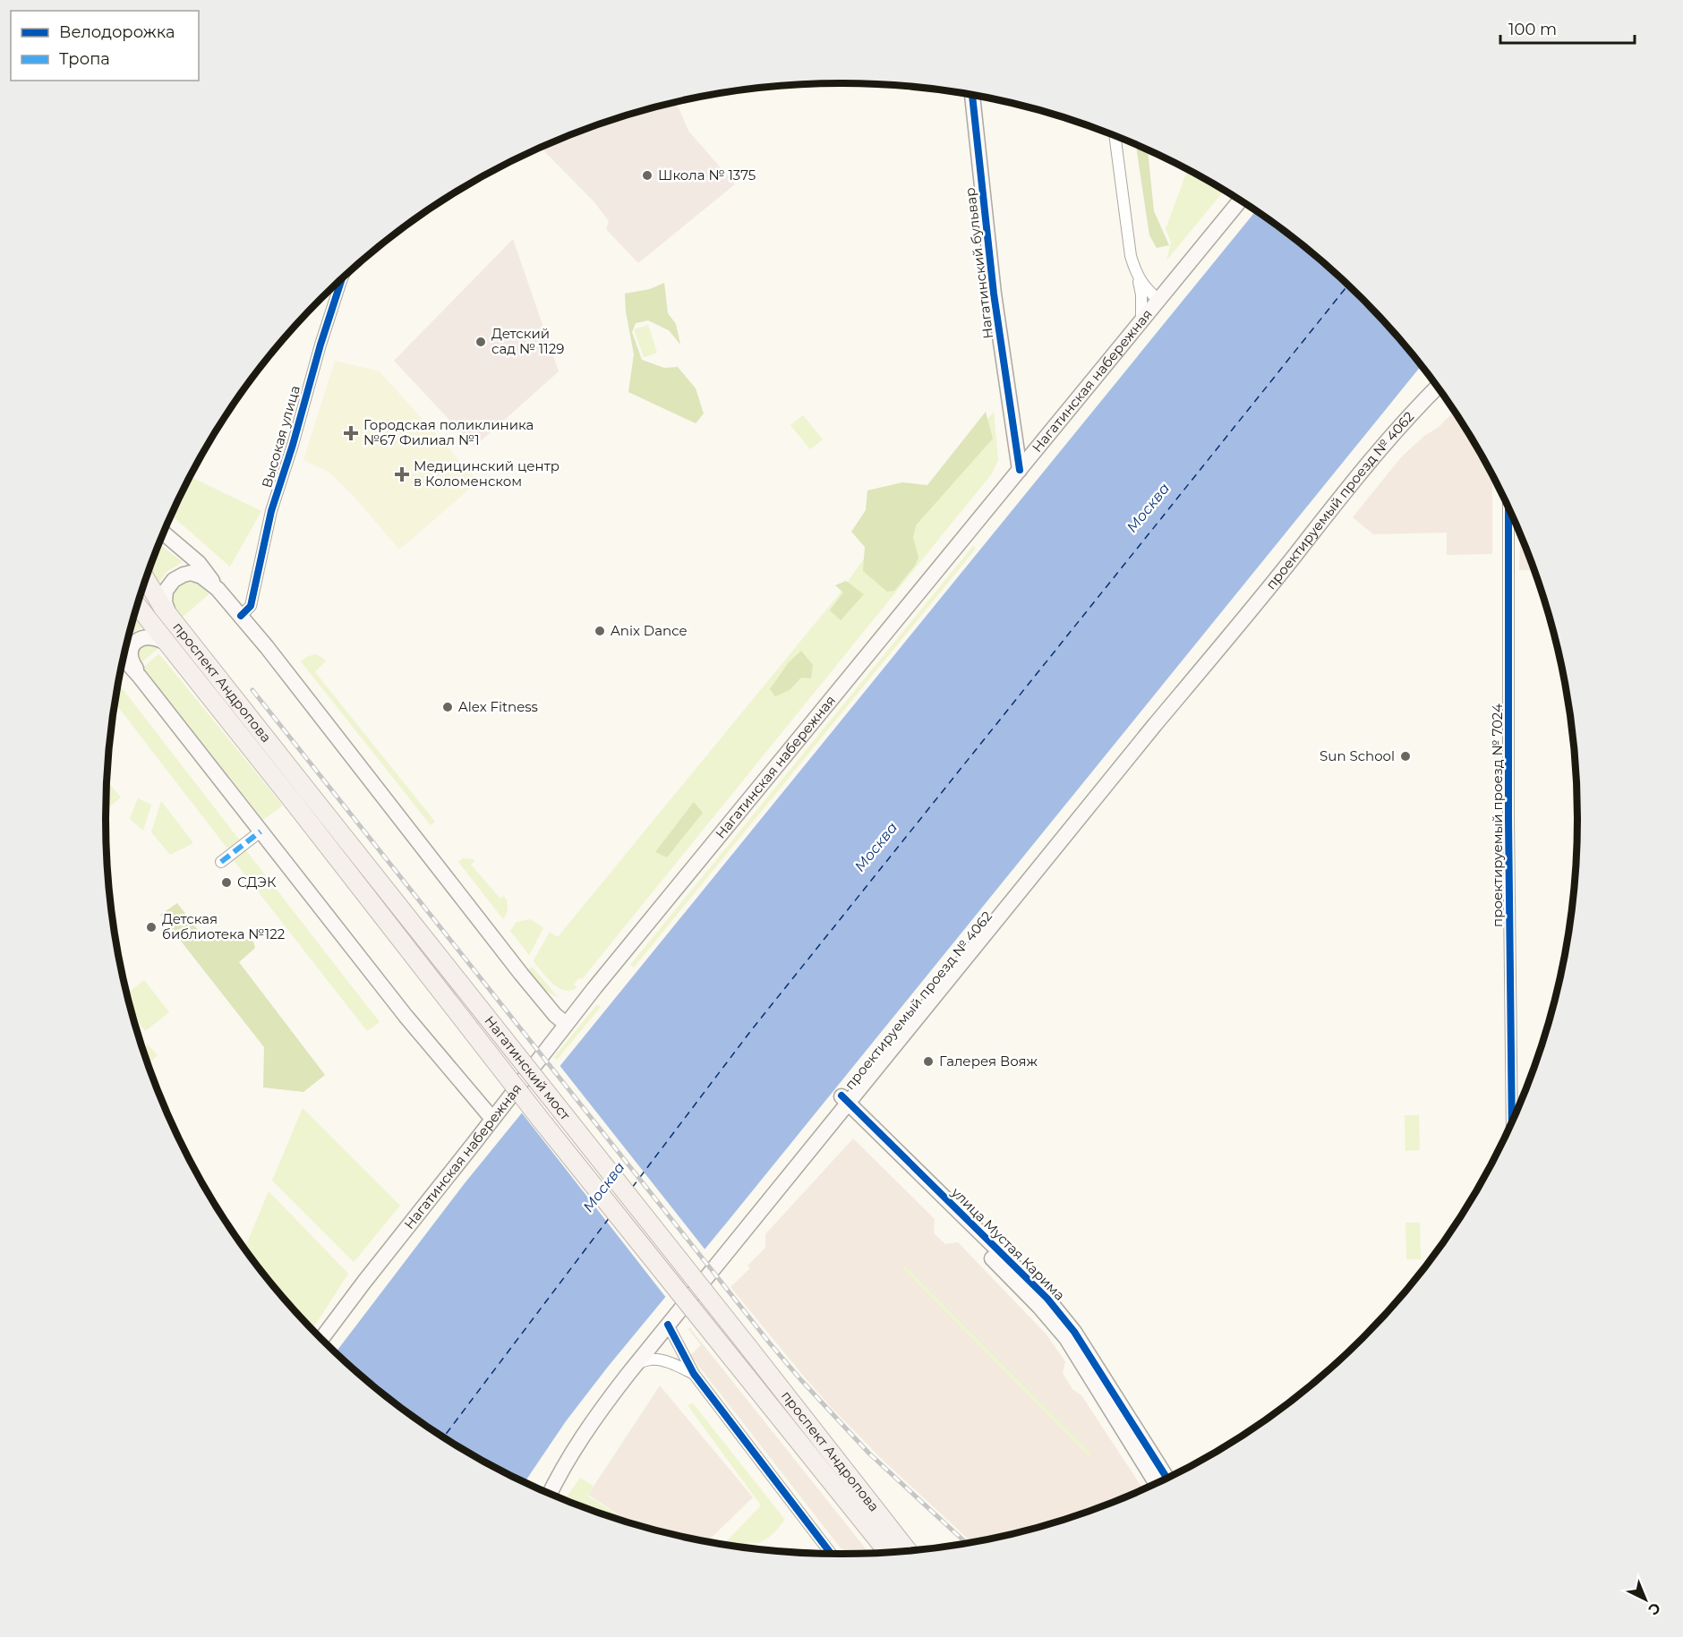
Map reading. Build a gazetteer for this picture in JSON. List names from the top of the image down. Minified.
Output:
{"streets":{"main road":["Нагатинский бульвар","Нагатинская набережная","проектируемый проезд № 4062","проспект Андропова","Нагатинский мост","улица Мустая Карима"],"street":["Высокая улица","проектируемый проезд № 7024"]},"crossings":[["Нагатинский бульвар","Нагатинская набережная"],["проектируемый проезд № 4062","улица Мустая Карима"],["проспект Андропова","Нагатинский мост"]],"water":["Москва"],"places":{"other":["Школа № 1375","Детский сад № 1129","Anix Dance","Alex Fitness","Sun School","СДЭК","Детская библиотека №122","Галерея Вояж"],"health":["Городская поликлиника №67 Филиал №1","Медицинский центр в Коломенском"]},"legend":["Велодорожка","Тропа"],"scale_bar":"100 m","north":"bottom right"}
